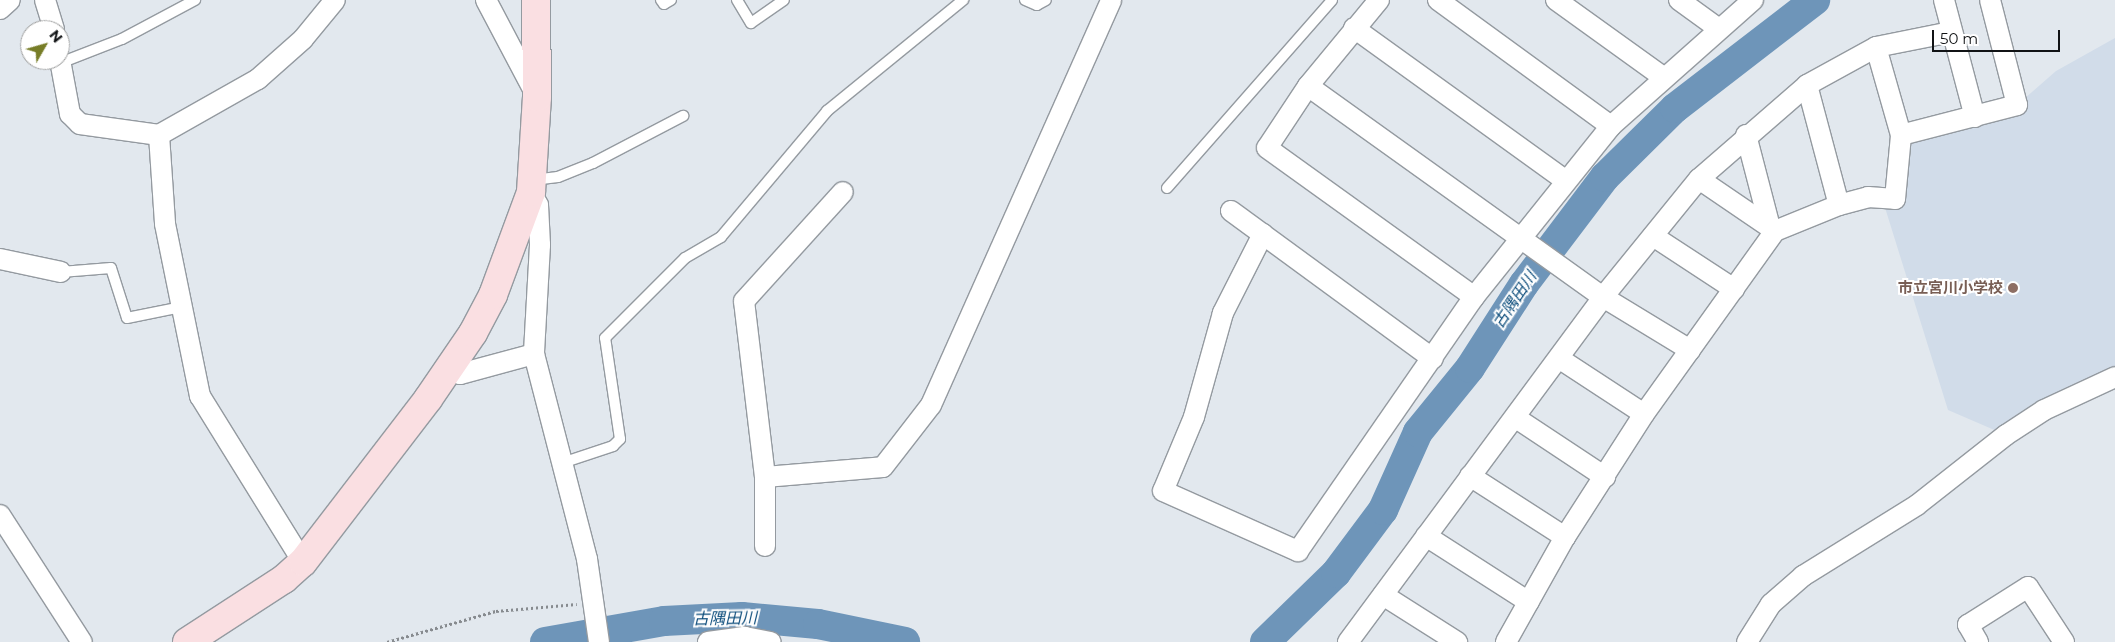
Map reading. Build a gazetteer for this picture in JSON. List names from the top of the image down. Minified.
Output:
{"water":["古隅田川"],"places":["市立宮川小学校"],"scale_bar":"50 m","north":"top right"}
